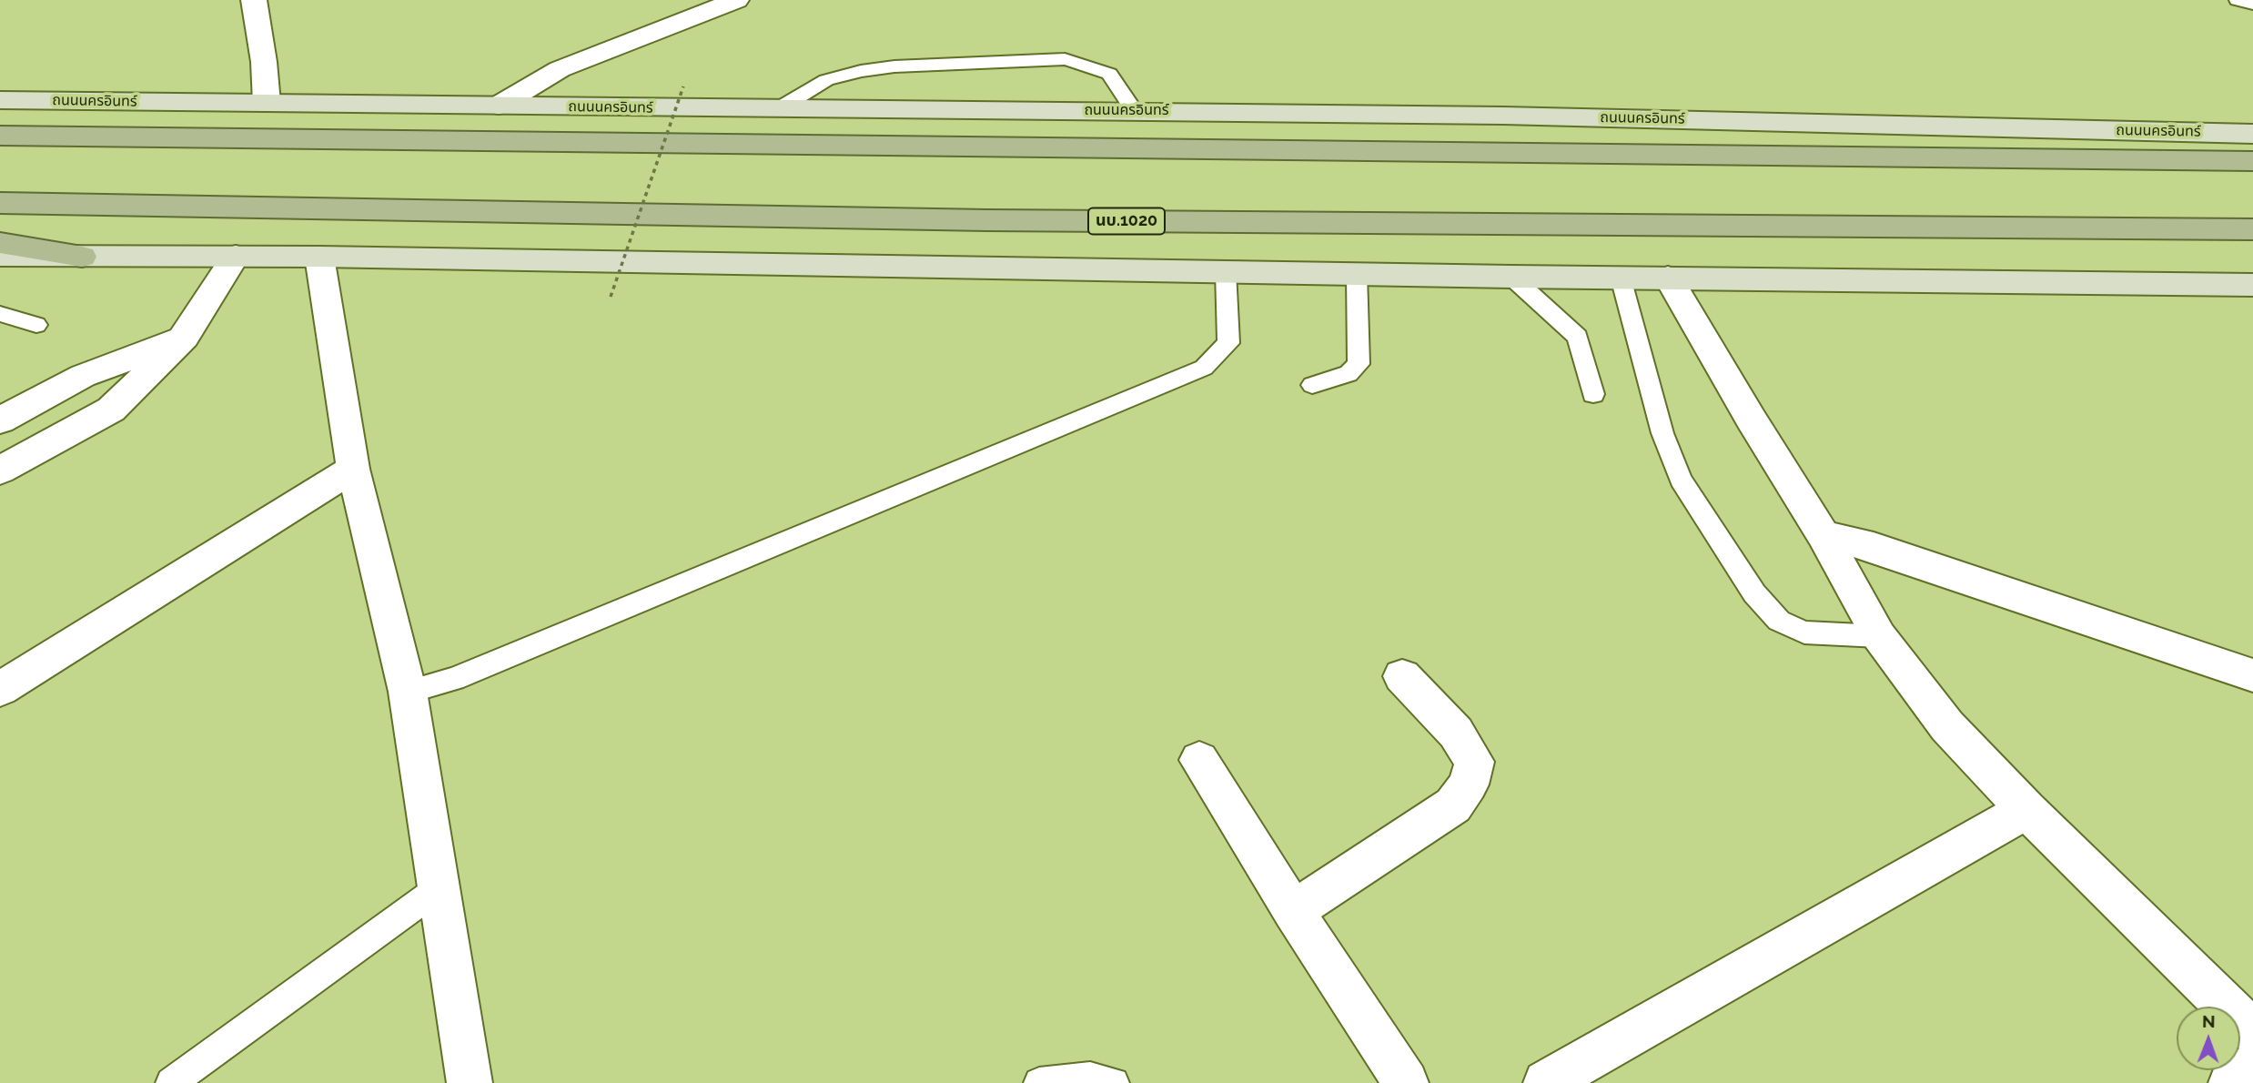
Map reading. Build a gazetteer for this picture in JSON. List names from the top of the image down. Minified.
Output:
{"streets":{"main road":["ถนนนครอินทร์","นบ.1020"]},"north":"top"}
